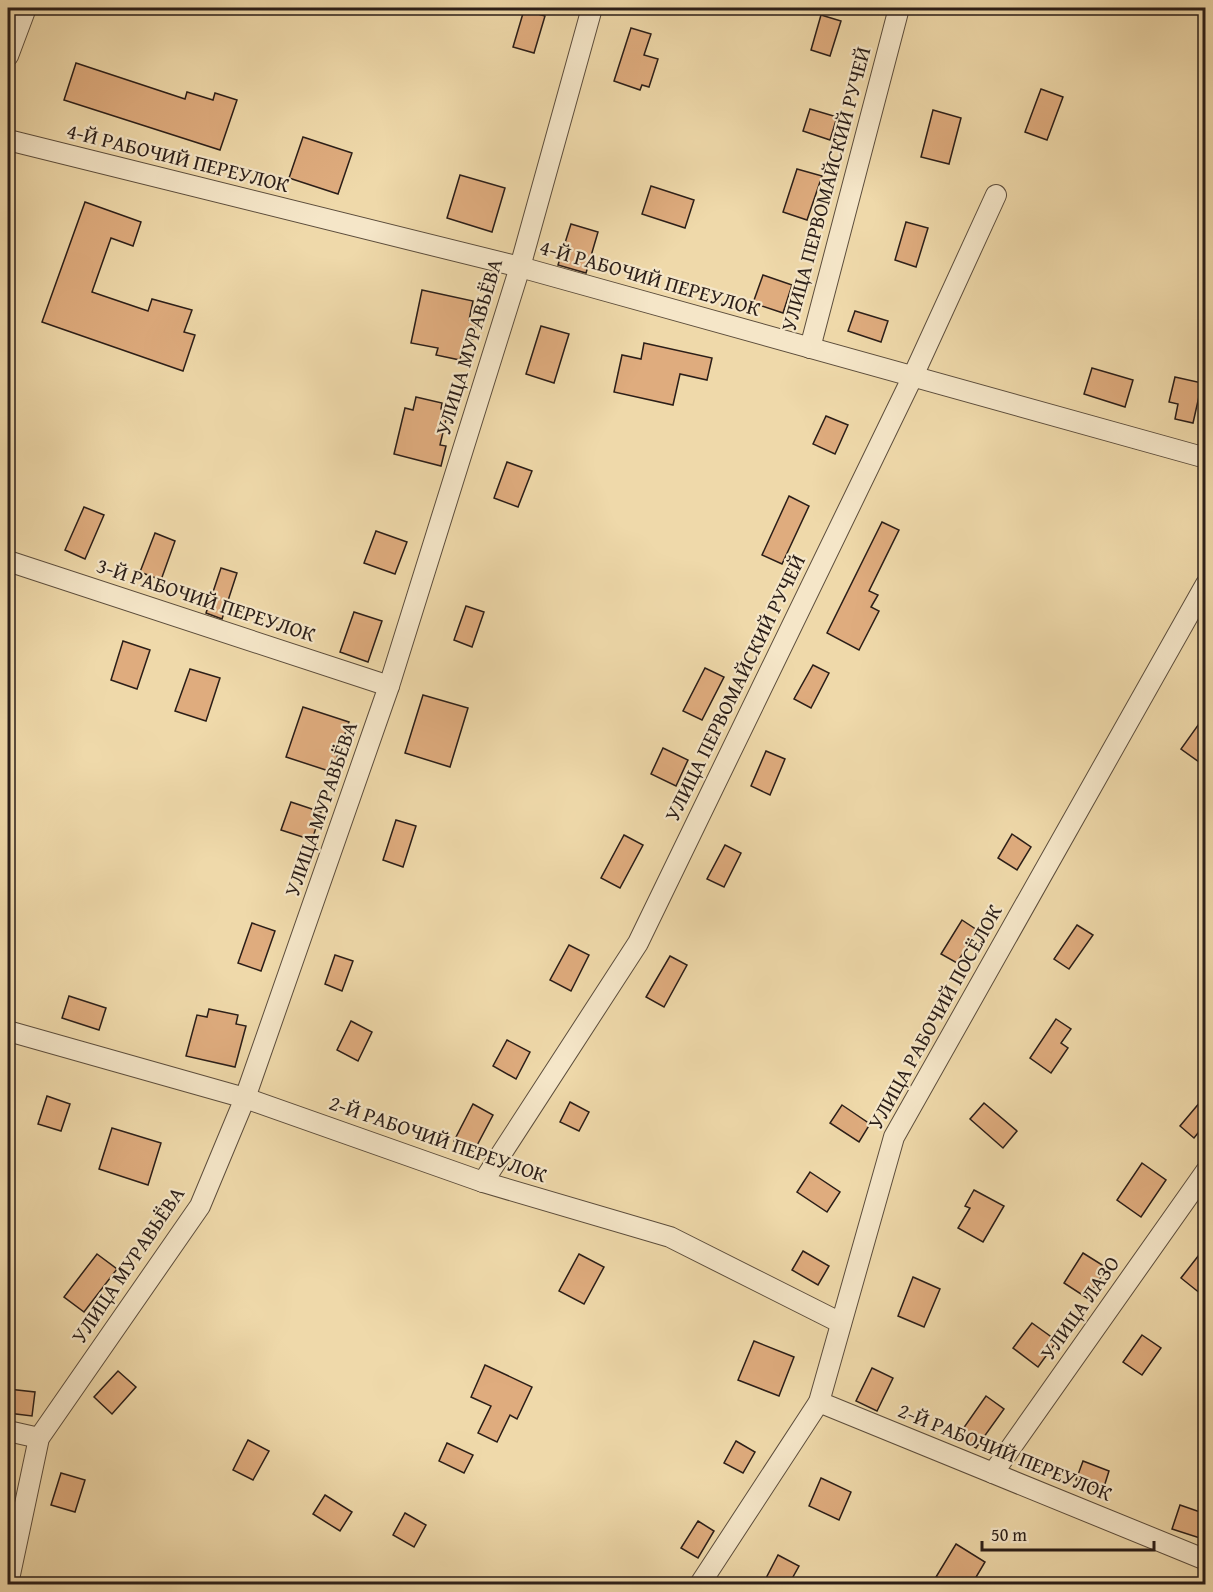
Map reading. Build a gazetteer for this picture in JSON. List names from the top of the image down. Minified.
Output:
{"streets":{"street":["4-Й РАБОЧИЙ ПЕРЕУЛОК","УЛИЦА ПЕРВОМАЙСКИЙ РУЧЕЙ","УЛИЦА МУРАВЬЁВА","3-Й РАБОЧИЙ ПЕРЕУЛОК","УЛИЦА РАБОЧИЙ ПОСЁЛОК","2-Й РАБОЧИЙ ПЕРЕУЛОК","УЛИЦА ЛАЗО"]},"crossings":[["4-Й РАБОЧИЙ ПЕРЕУЛОК","УЛИЦА ПЕРВОМАЙСКИЙ РУЧЕЙ"],["4-Й РАБОЧИЙ ПЕРЕУЛОК","УЛИЦА МУРАВЬЁВА"],["УЛИЦА ПЕРВОМАЙСКИЙ РУЧЕЙ","2-Й РАБОЧИЙ ПЕРЕУЛОК"],["УЛИЦА МУРАВЬЁВА","3-Й РАБОЧИЙ ПЕРЕУЛОК"],["УЛИЦА МУРАВЬЁВА","2-Й РАБОЧИЙ ПЕРЕУЛОК"],["УЛИЦА РАБОЧИЙ ПОСЁЛОК","2-Й РАБОЧИЙ ПЕРЕУЛОК"],["2-Й РАБОЧИЙ ПЕРЕУЛОК","УЛИЦА ЛАЗО"]],"scale_bar":"50 m"}
